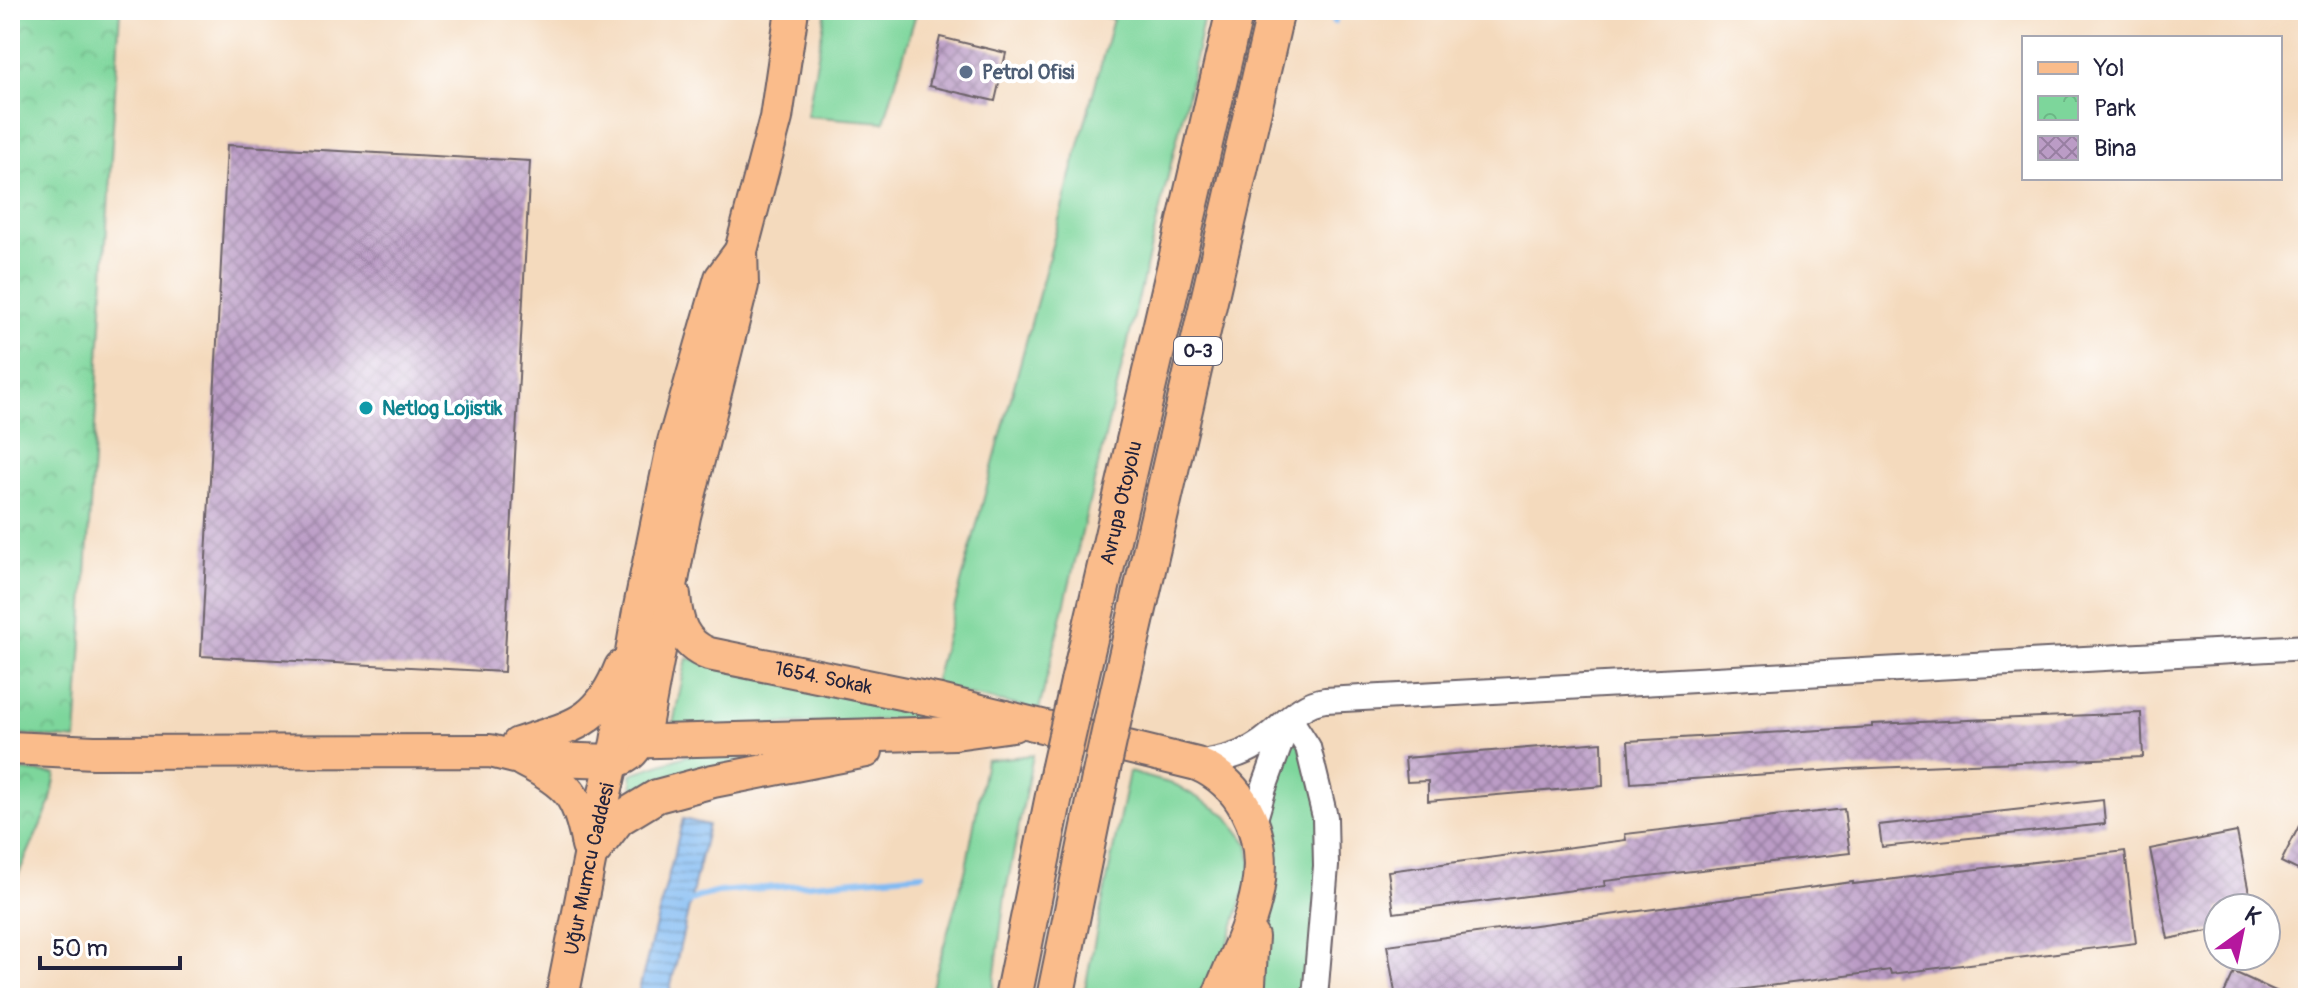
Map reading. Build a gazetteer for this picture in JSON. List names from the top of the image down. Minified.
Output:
{"streets":{"highway":["O-3","Avrupa Otoyolu"],"main road":["1654. Sokak","Uğur Mumcu Caddesi"]},"crossings":[["1654. Sokak","Uğur Mumcu Caddesi"]],"places":["Petrol Ofisi","Netlog Lojistik"],"legend":["Yol","Park","Bina"],"scale_bar":"50 m","north":"top right"}
